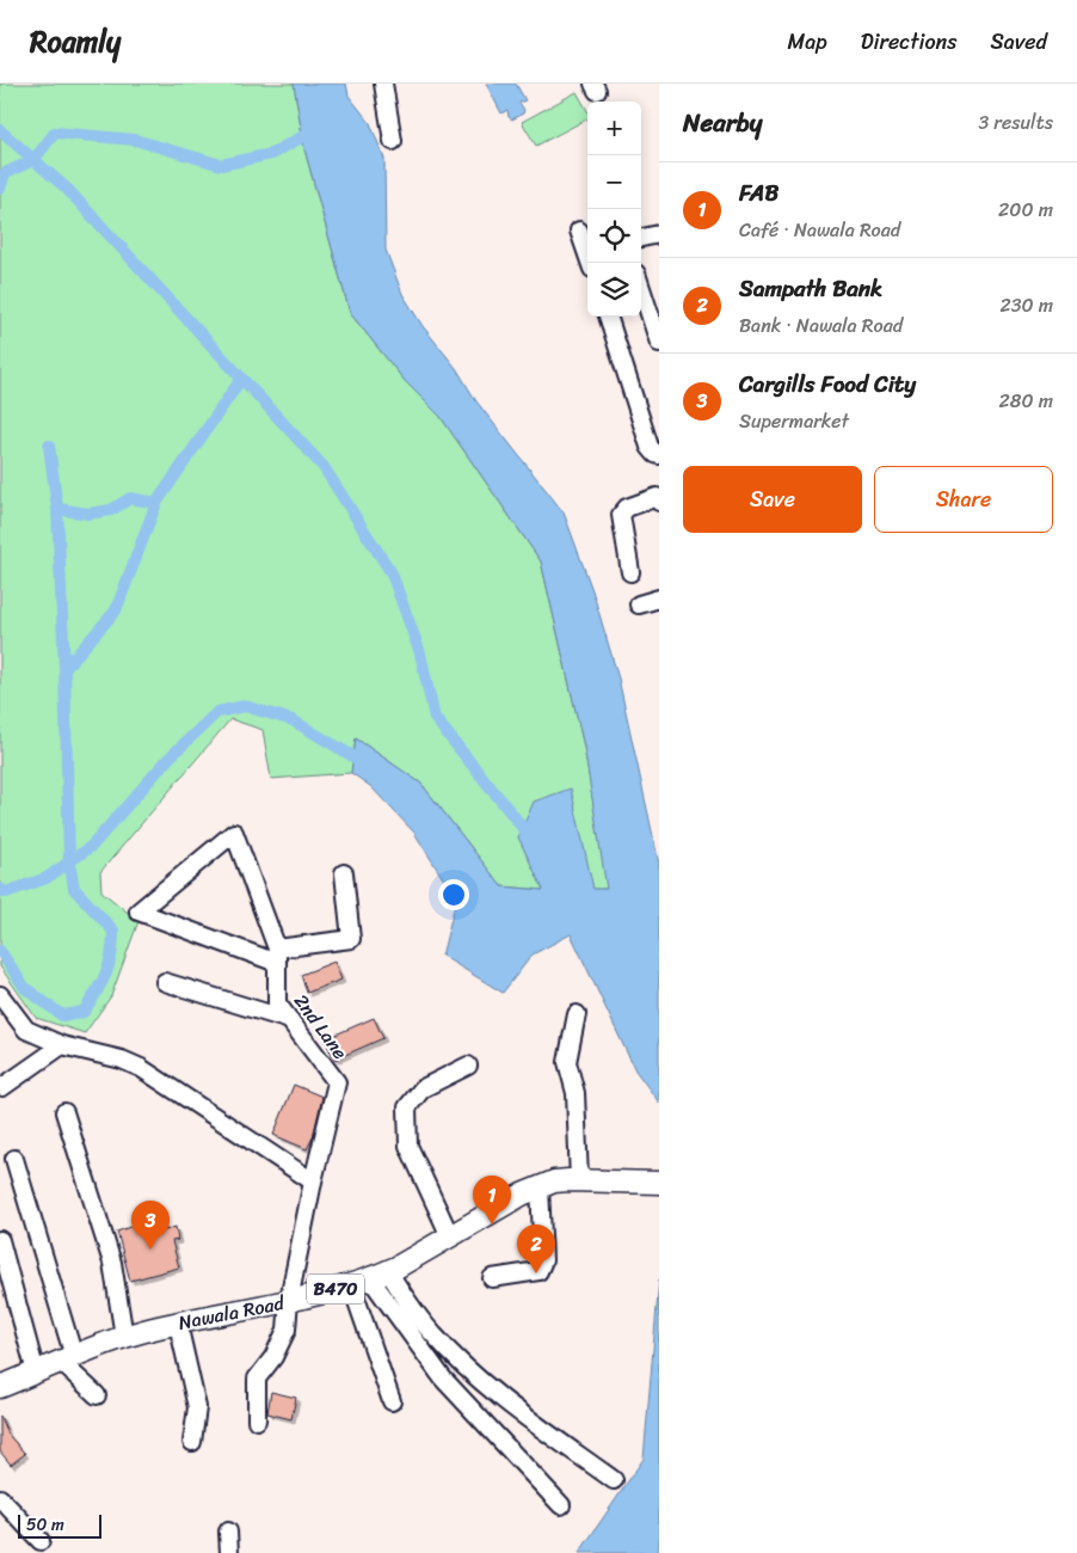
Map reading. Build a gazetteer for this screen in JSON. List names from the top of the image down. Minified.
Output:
{"streets":{"main road":["B470","Nawala Road"],"street":["2nd Lane"]},"crossings":[["2nd Lane","Nawala Road"]],"scale_bar":"50 m","page":{"header":"Roamly","nav":["Map","Directions","Saved"],"heading":["Nearby","3 results"],"map_buttons":["+","−"],"list":[{"mark":"1","name":"FAB","note":"Café · Nawala Road","value":"200 m"},{"mark":"2","name":"Sampath Bank","note":"Bank · Nawala Road","value":"230 m"},{"mark":"3","name":"Cargills Food City","note":"Supermarket","value":"280 m"}],"buttons":["Save","Share"],"pins":["1","3","2"],"scale":"50 m"}}
